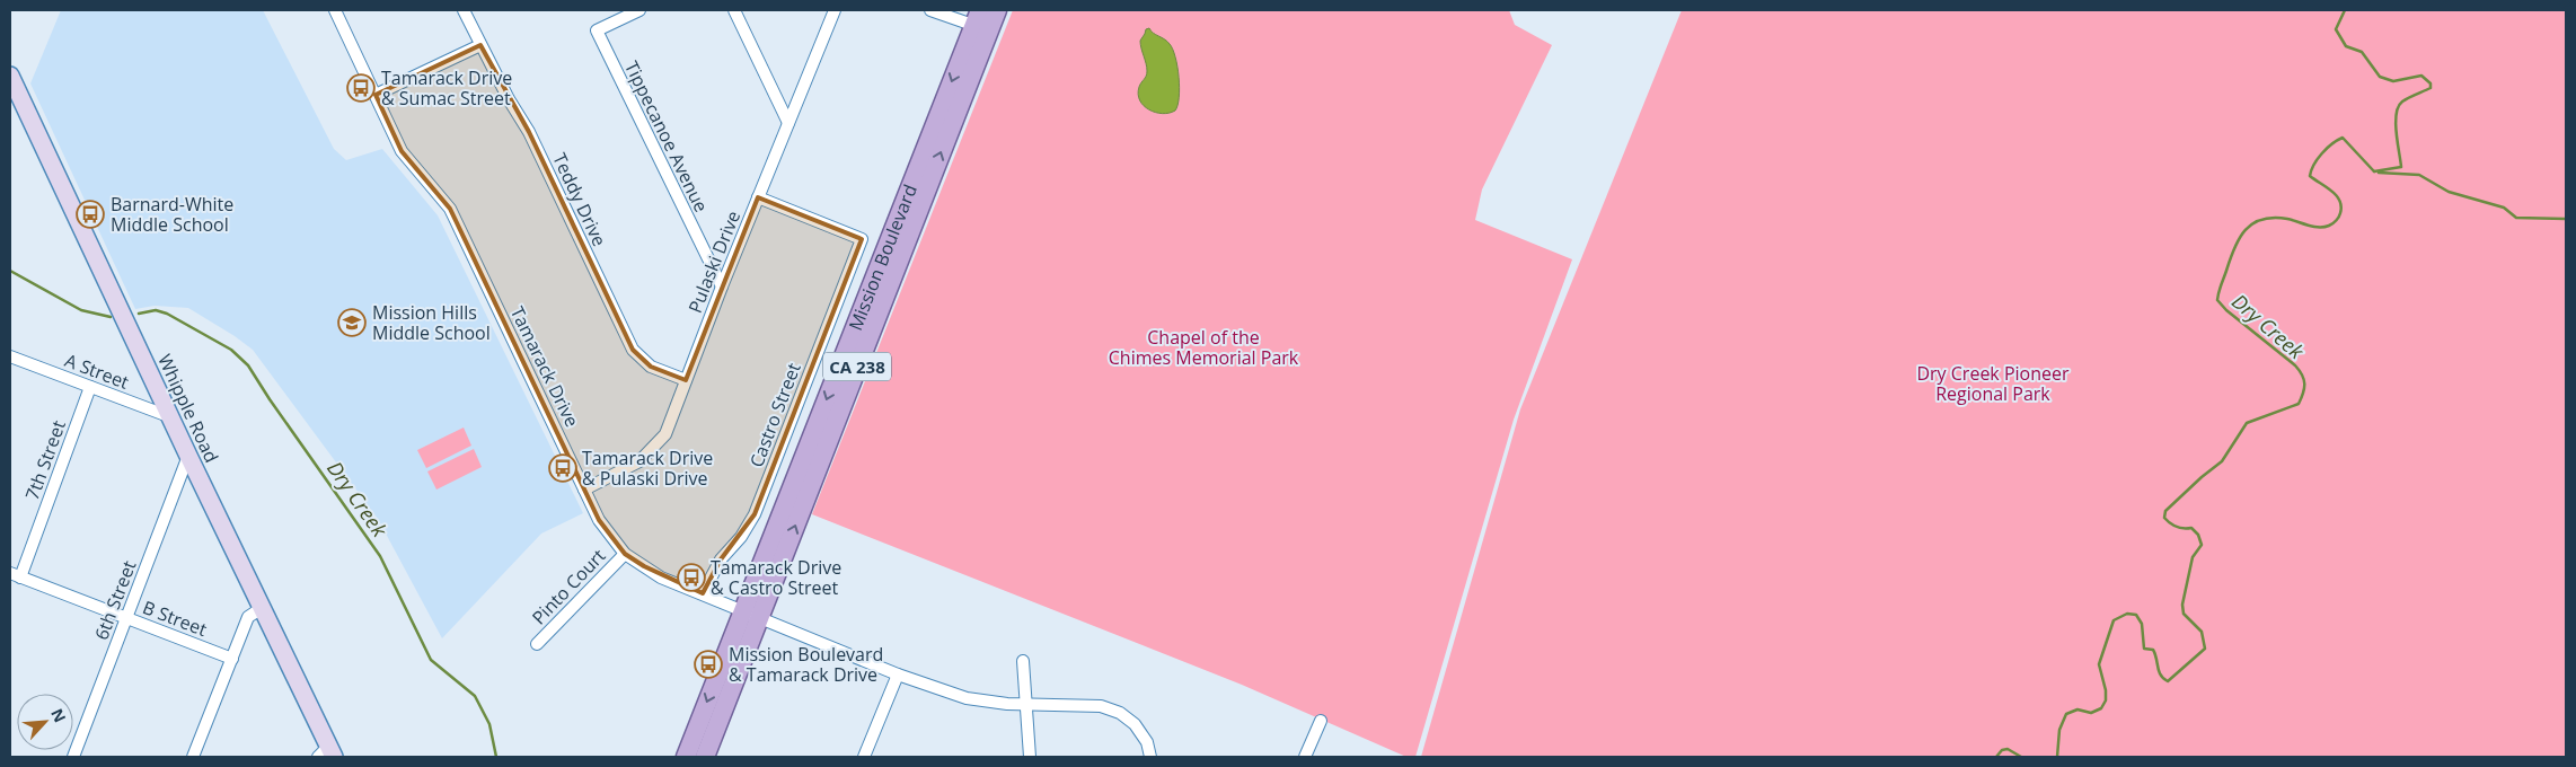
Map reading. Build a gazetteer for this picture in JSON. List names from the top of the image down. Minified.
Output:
{"streets":{"main road":["Mission Boulevard","CA 238","Whipple Road"],"street":["Tippecanoe Avenue","Teddy Drive","Pulaski Drive","Tamarack Drive","A Street","Castro Street","7th Street","Pinto Court","6th Street","B Street"]},"crossings":[["Tippecanoe Avenue","Pulaski Drive"],["Teddy Drive","Pulaski Drive"],["Mission Boulevard","Tamarack Drive"],["Pulaski Drive","Tamarack Drive"],["Pulaski Drive","Castro Street"],["Tamarack Drive","Castro Street"],["Tamarack Drive","Pinto Court"],["A Street","Whipple Road"],["A Street","7th Street"],["Whipple Road","6th Street"],["7th Street","B Street"],["6th Street","B Street"]],"water":["Dry Creek"],"parks":["Chapel of the Chimes Memorial Park","Dry Creek Pioneer Regional Park"],"places":{"bus stop":["Tamarack Drive & Sumac Street","Barnard-White Middle School","Tamarack Drive & Pulaski Drive","Tamarack Drive & Castro Street","Mission Boulevard & Tamarack Drive"],"school or university":["Mission Hills Middle School"]},"north":"top right"}
